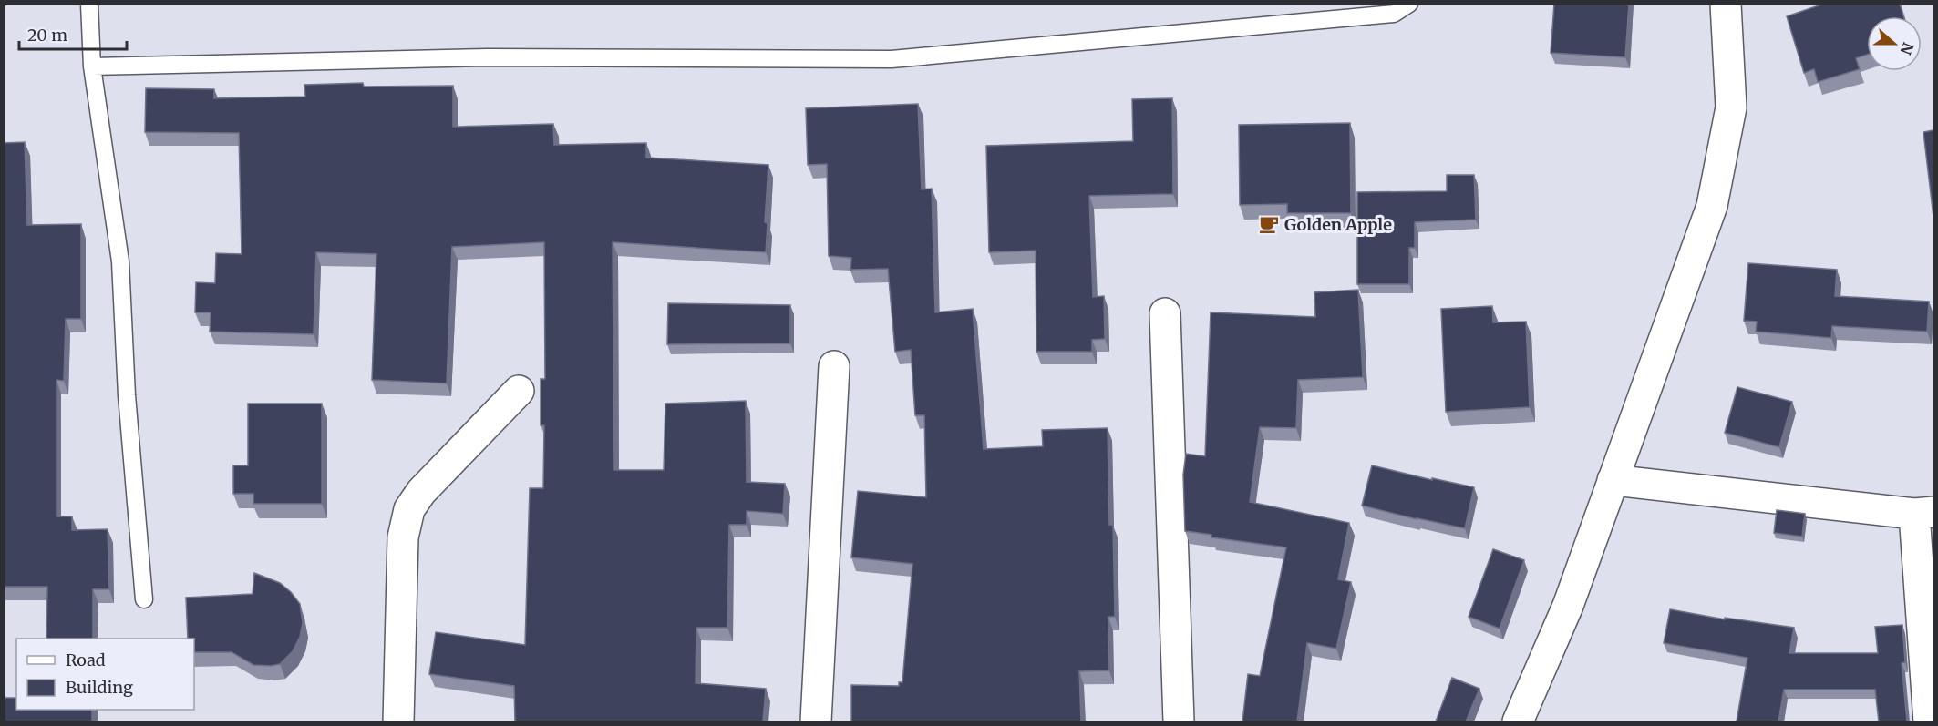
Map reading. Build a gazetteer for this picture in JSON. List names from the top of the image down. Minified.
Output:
{"places":{"cafe":["Golden Apple"]},"legend":["Road","Building"],"scale_bar":"20 m","north":"right"}
